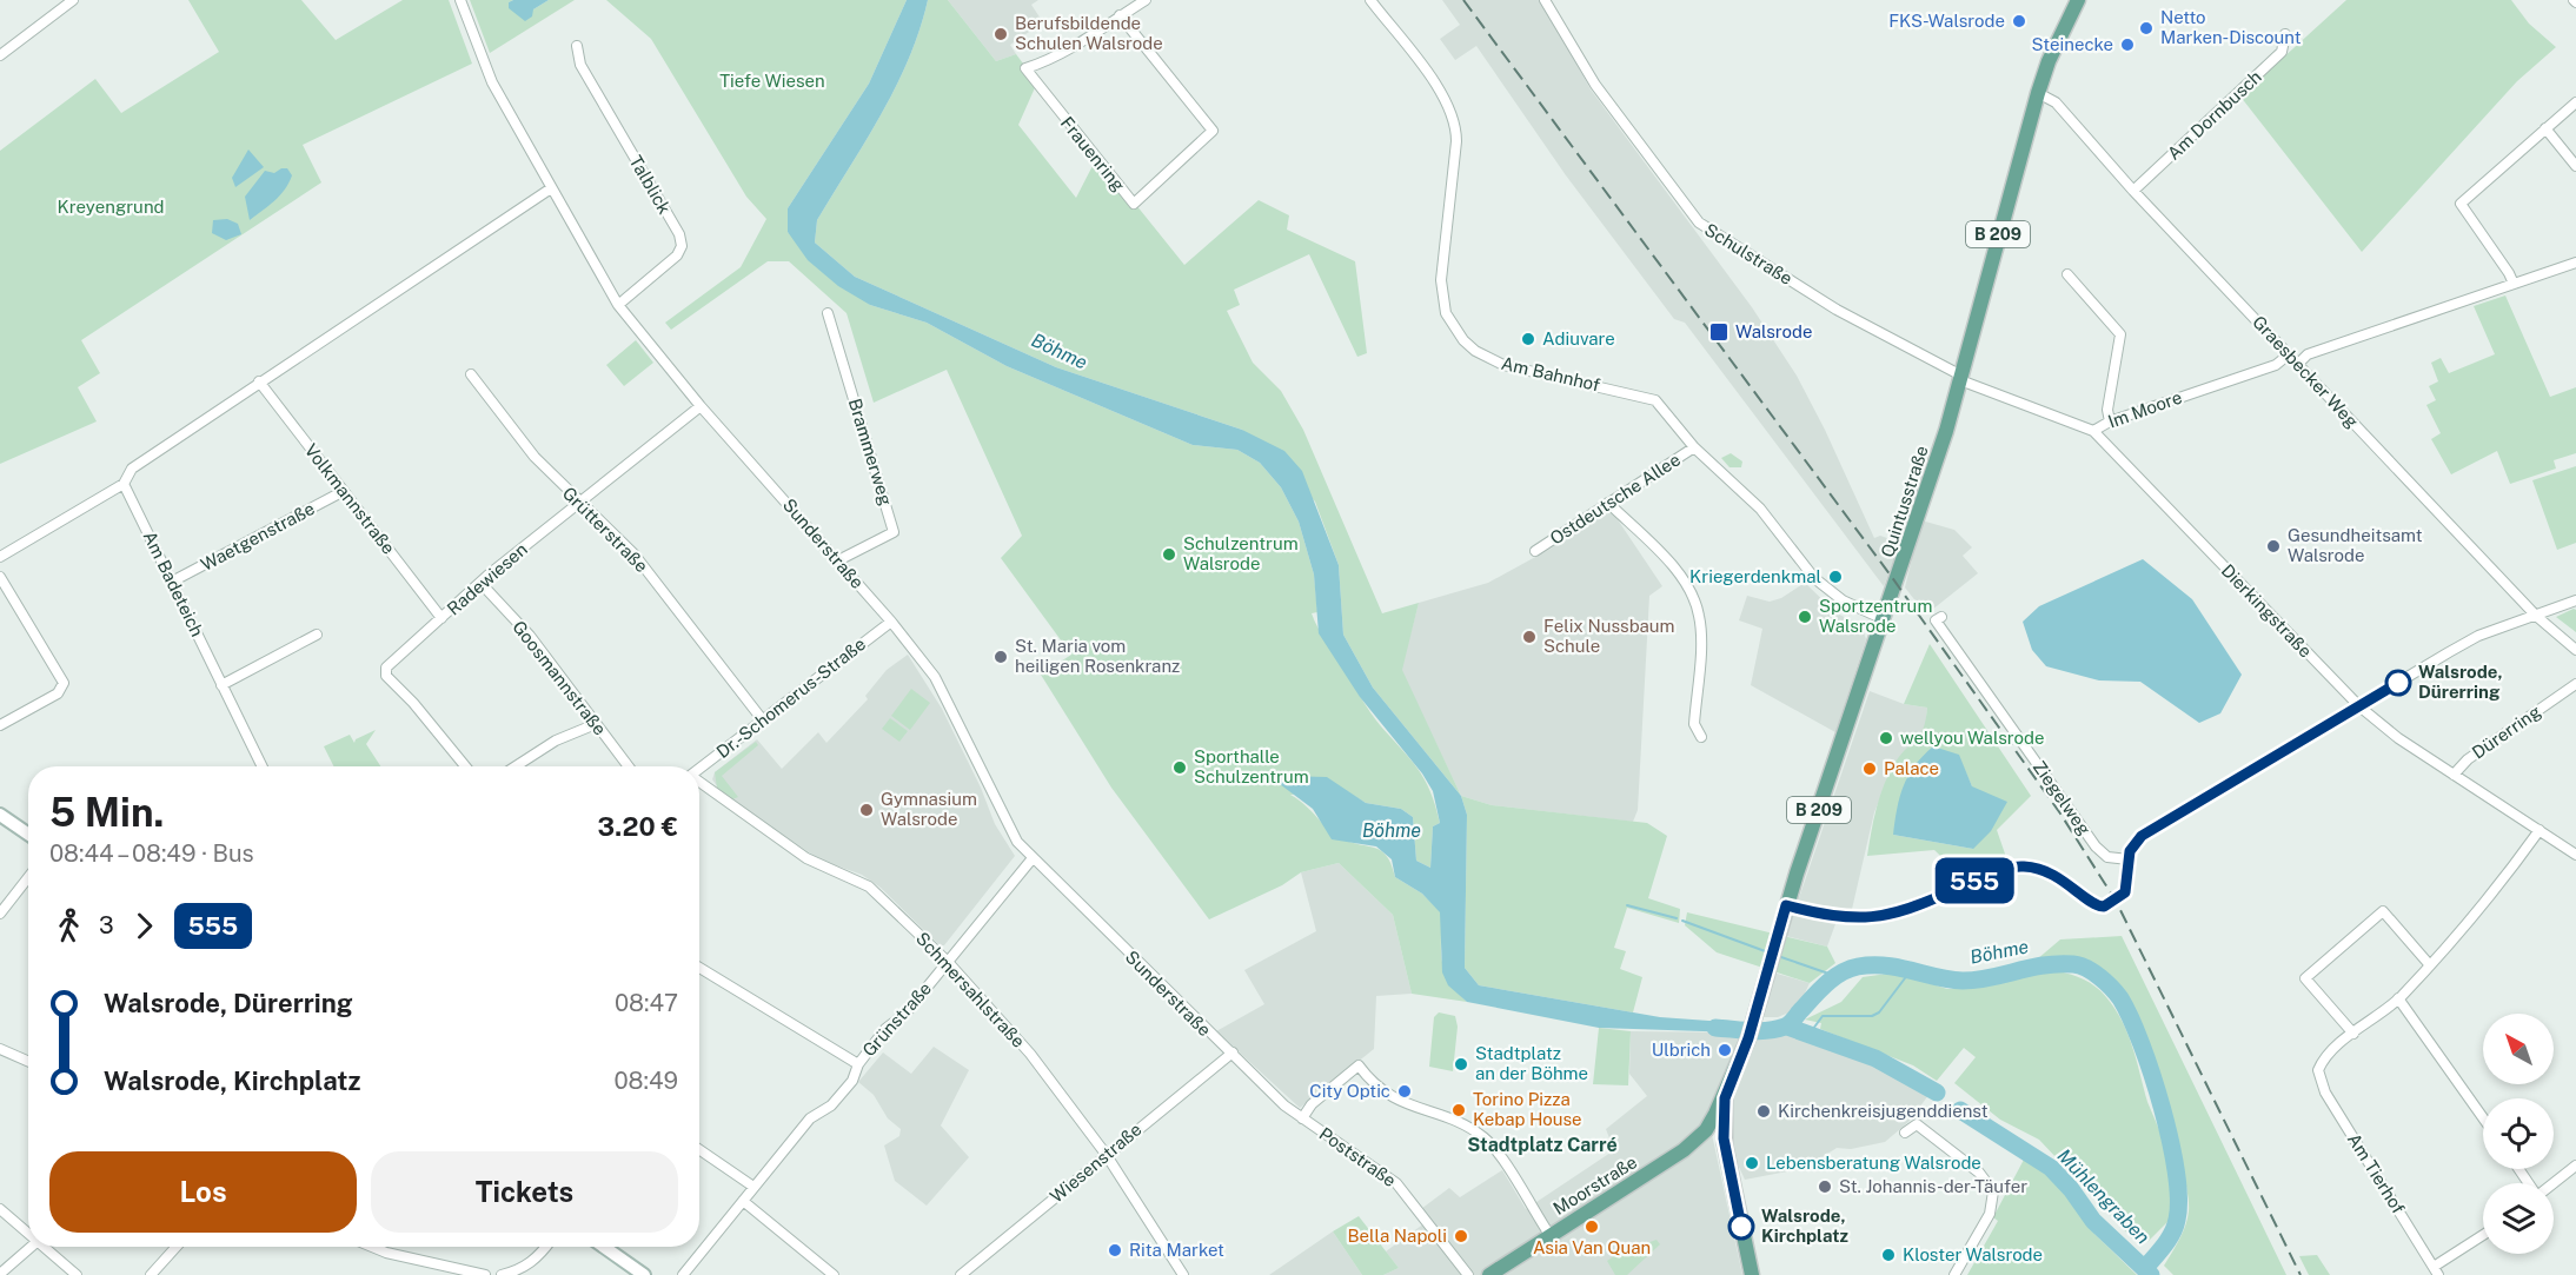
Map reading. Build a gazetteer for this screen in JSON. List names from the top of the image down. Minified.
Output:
{"streets":{"main road":["B 209","Quintusstraße","Moorstraße"],"street":["Am Dornbusch","Frauenring","Talblick","Schulstraße","Graesbecker Weg","Am Bahnhof","Im Moore","Brammerweg","Volkmannstraße","Ostdeutsche Allee","Grütterstraße","Waetgenstraße","Sunderstraße","Radewiesen","Am Badeteich","Dierkingstraße","Goosmannstraße","Dr.-Schomerus-Straße","Dürerring","Ziegelweg","Schmersahlstraße","Grünstraße","Poststraße","Wiesenstraße","Am Tierhof"]},"crossings":[["Am Dornbusch","Graesbecker Weg"],["Talblick","Sunderstraße"],["B 209","Quintusstraße"],["B 209","Moorstraße"],["Schulstraße","Im Moore"],["Schulstraße","Quintusstraße"],["Graesbecker Weg","Im Moore"],["Graesbecker Weg","Quintusstraße"],["Am Bahnhof","Ostdeutsche Allee"],["Am Bahnhof","Quintusstraße"],["Im Moore","Quintusstraße"],["Im Moore","Dierkingstraße"],["Brammerweg","Sunderstraße"],["Volkmannstraße","Waetgenstraße"],["Volkmannstraße","Radewiesen"],["Grütterstraße","Radewiesen"],["Grütterstraße","Dr.-Schomerus-Straße"],["Waetgenstraße","Am Badeteich"],["Sunderstraße","Radewiesen"],["Sunderstraße","Dr.-Schomerus-Straße"],["Sunderstraße","Grünstraße"],["Sunderstraße","Poststraße"],["Sunderstraße","Wiesenstraße"],["Radewiesen","Goosmannstraße"],["Dierkingstraße","Dürerring"],["Schmersahlstraße","Grünstraße"],["Schmersahlstraße","Wiesenstraße"],["Poststraße","Wiesenstraße"]],"districts":["Stadtplatz Carré"],"water":["Böhme","Mühlengraben"],"parks":["Tiefe Wiesen","Kreyengrund"],"places":{"other":["FKS-Walsrode","Netto Marken-Discount","Berufsbildende Schulen Walsrode","Steinecke","Adiuvare","Gesundheitsamt Walsrode","Schulzentrum Walsrode","Kriegerdenkmal","Sportzentrum Walsrode","Felix Nussbaum Schule","St. Maria vom heiligen Rosenkranz","Walsrode, Dürerring","wellyou Walsrode","Sporthalle Schulzentrum","Palace","Gymnasium Walsrode","Ulbrich","Stadtplatz an der Böhme","City Optic","Torino Pizza Kebap House","Kirchenkreisjugenddienst","Lebensberatung Walsrode","St. Johannis-der-Täufer","Asia Van Quan","Walsrode, Kirchplatz","Bella Napoli","Rita Market","Kloster Walsrode"],"transit":["Walsrode"]},"lines":["bus line 555"],"north":"top left","page":{"on_map":"555","heading":["5 Min.","08:44 – 08:49 · Bus","3.20 €"],"legs":["3","555"],"list":[{"name":"Walsrode, Dürerring","value":"08:47"},{"name":"Walsrode, Kirchplatz","value":"08:49"}],"buttons":["Los","Tickets"]}}
